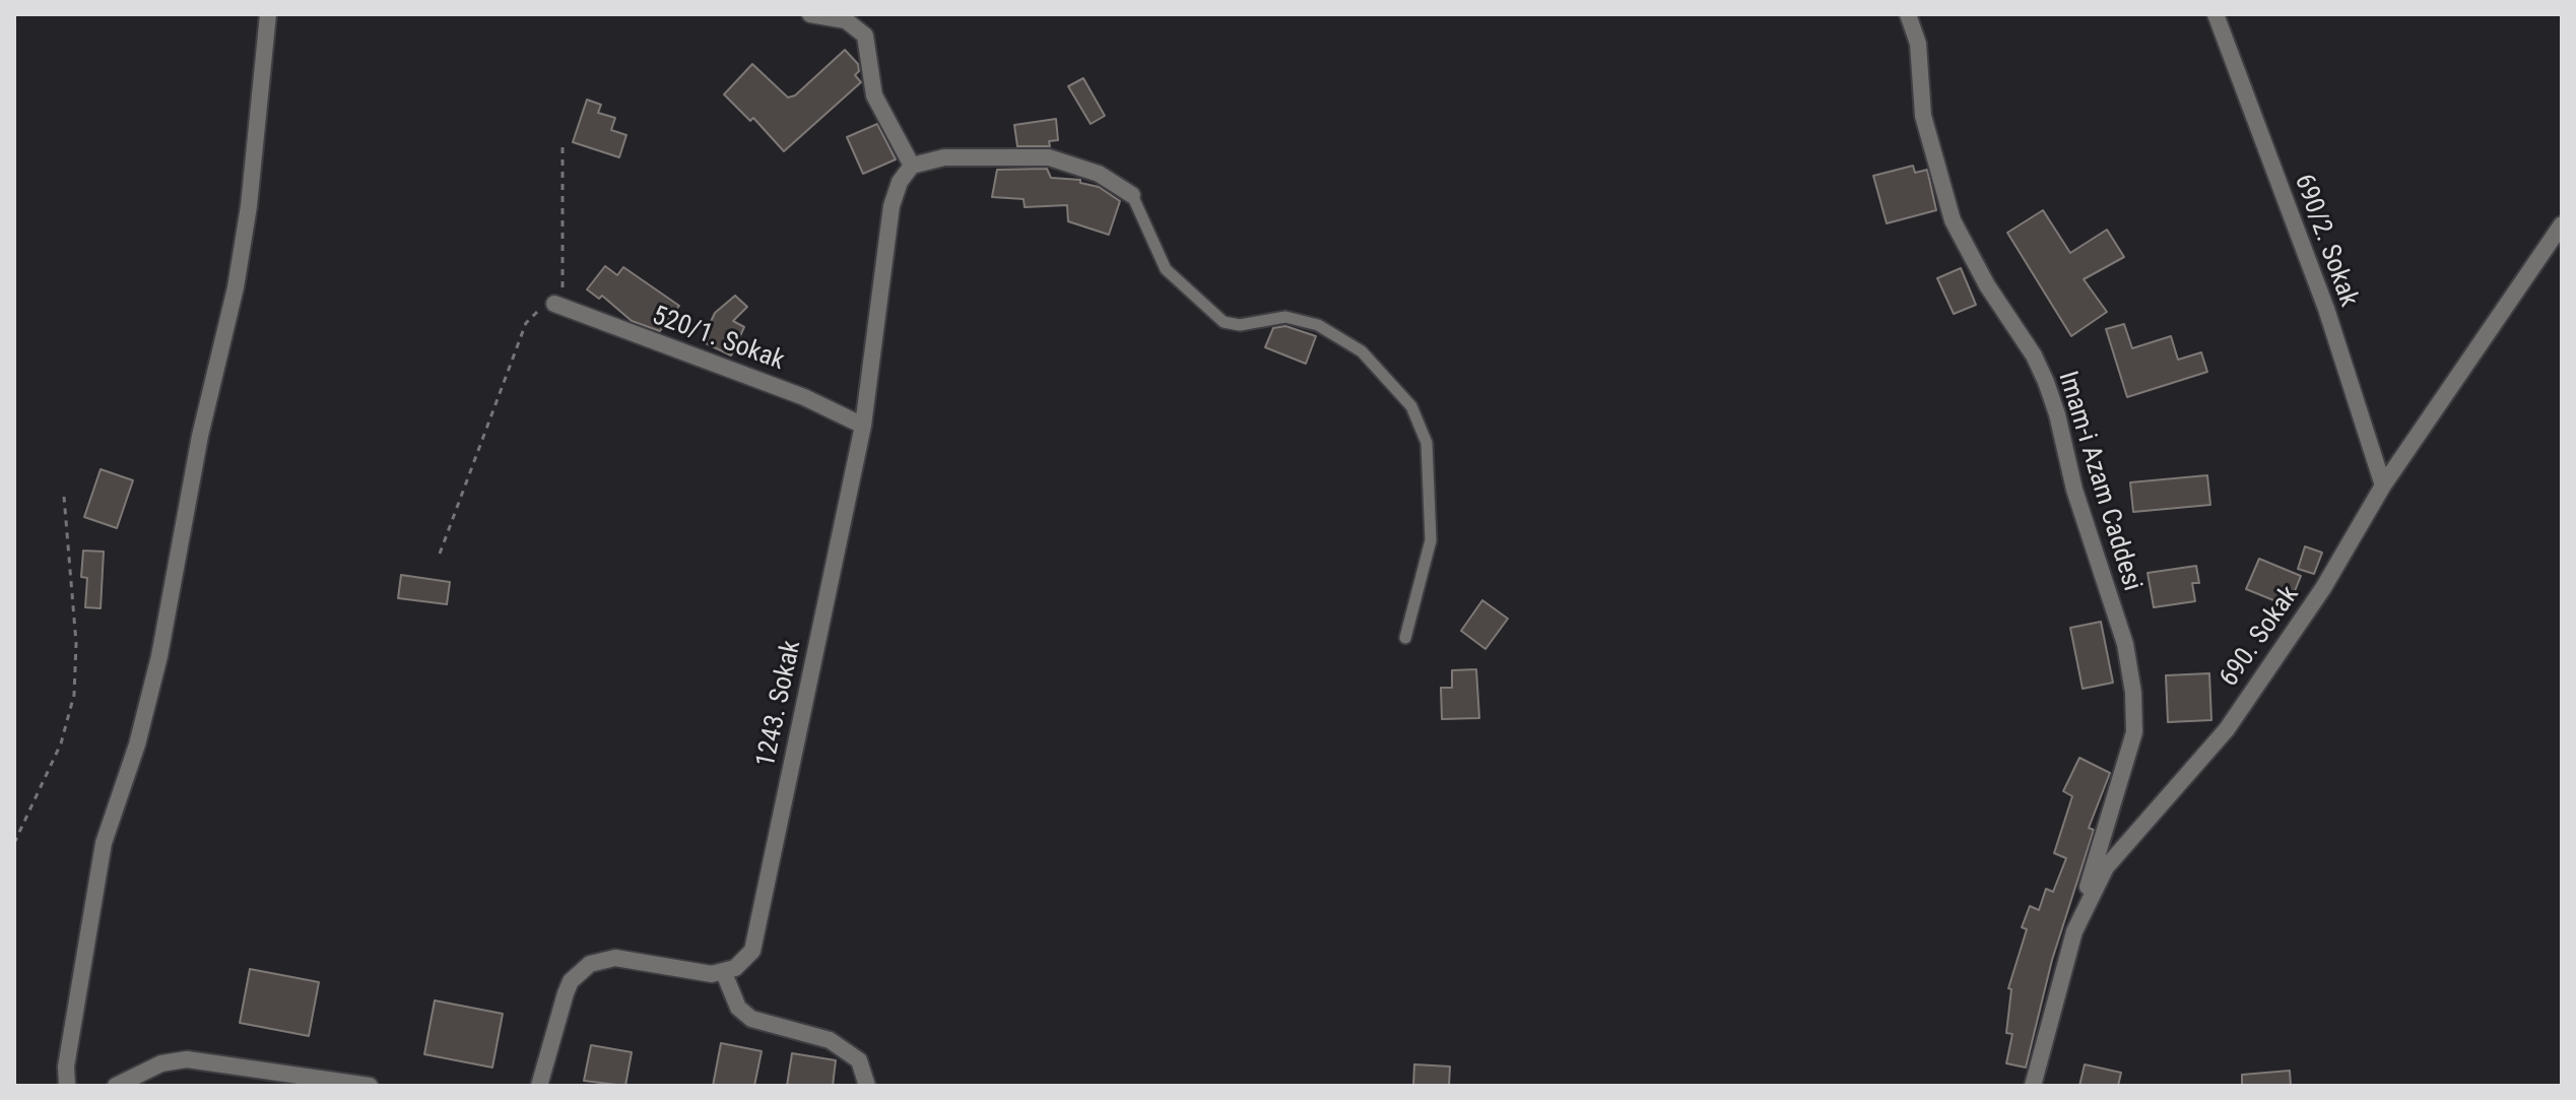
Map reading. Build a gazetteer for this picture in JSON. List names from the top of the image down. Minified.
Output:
{"streets":{"street":["690/2. Sokak","520/1. Sokak","Imam-i Azam Caddesi","690. Sokak","1243. Sokak"]},"crossings":[["690/2. Sokak","690. Sokak"],["520/1. Sokak","1243. Sokak"],["Imam-i Azam Caddesi","690. Sokak"]]}
